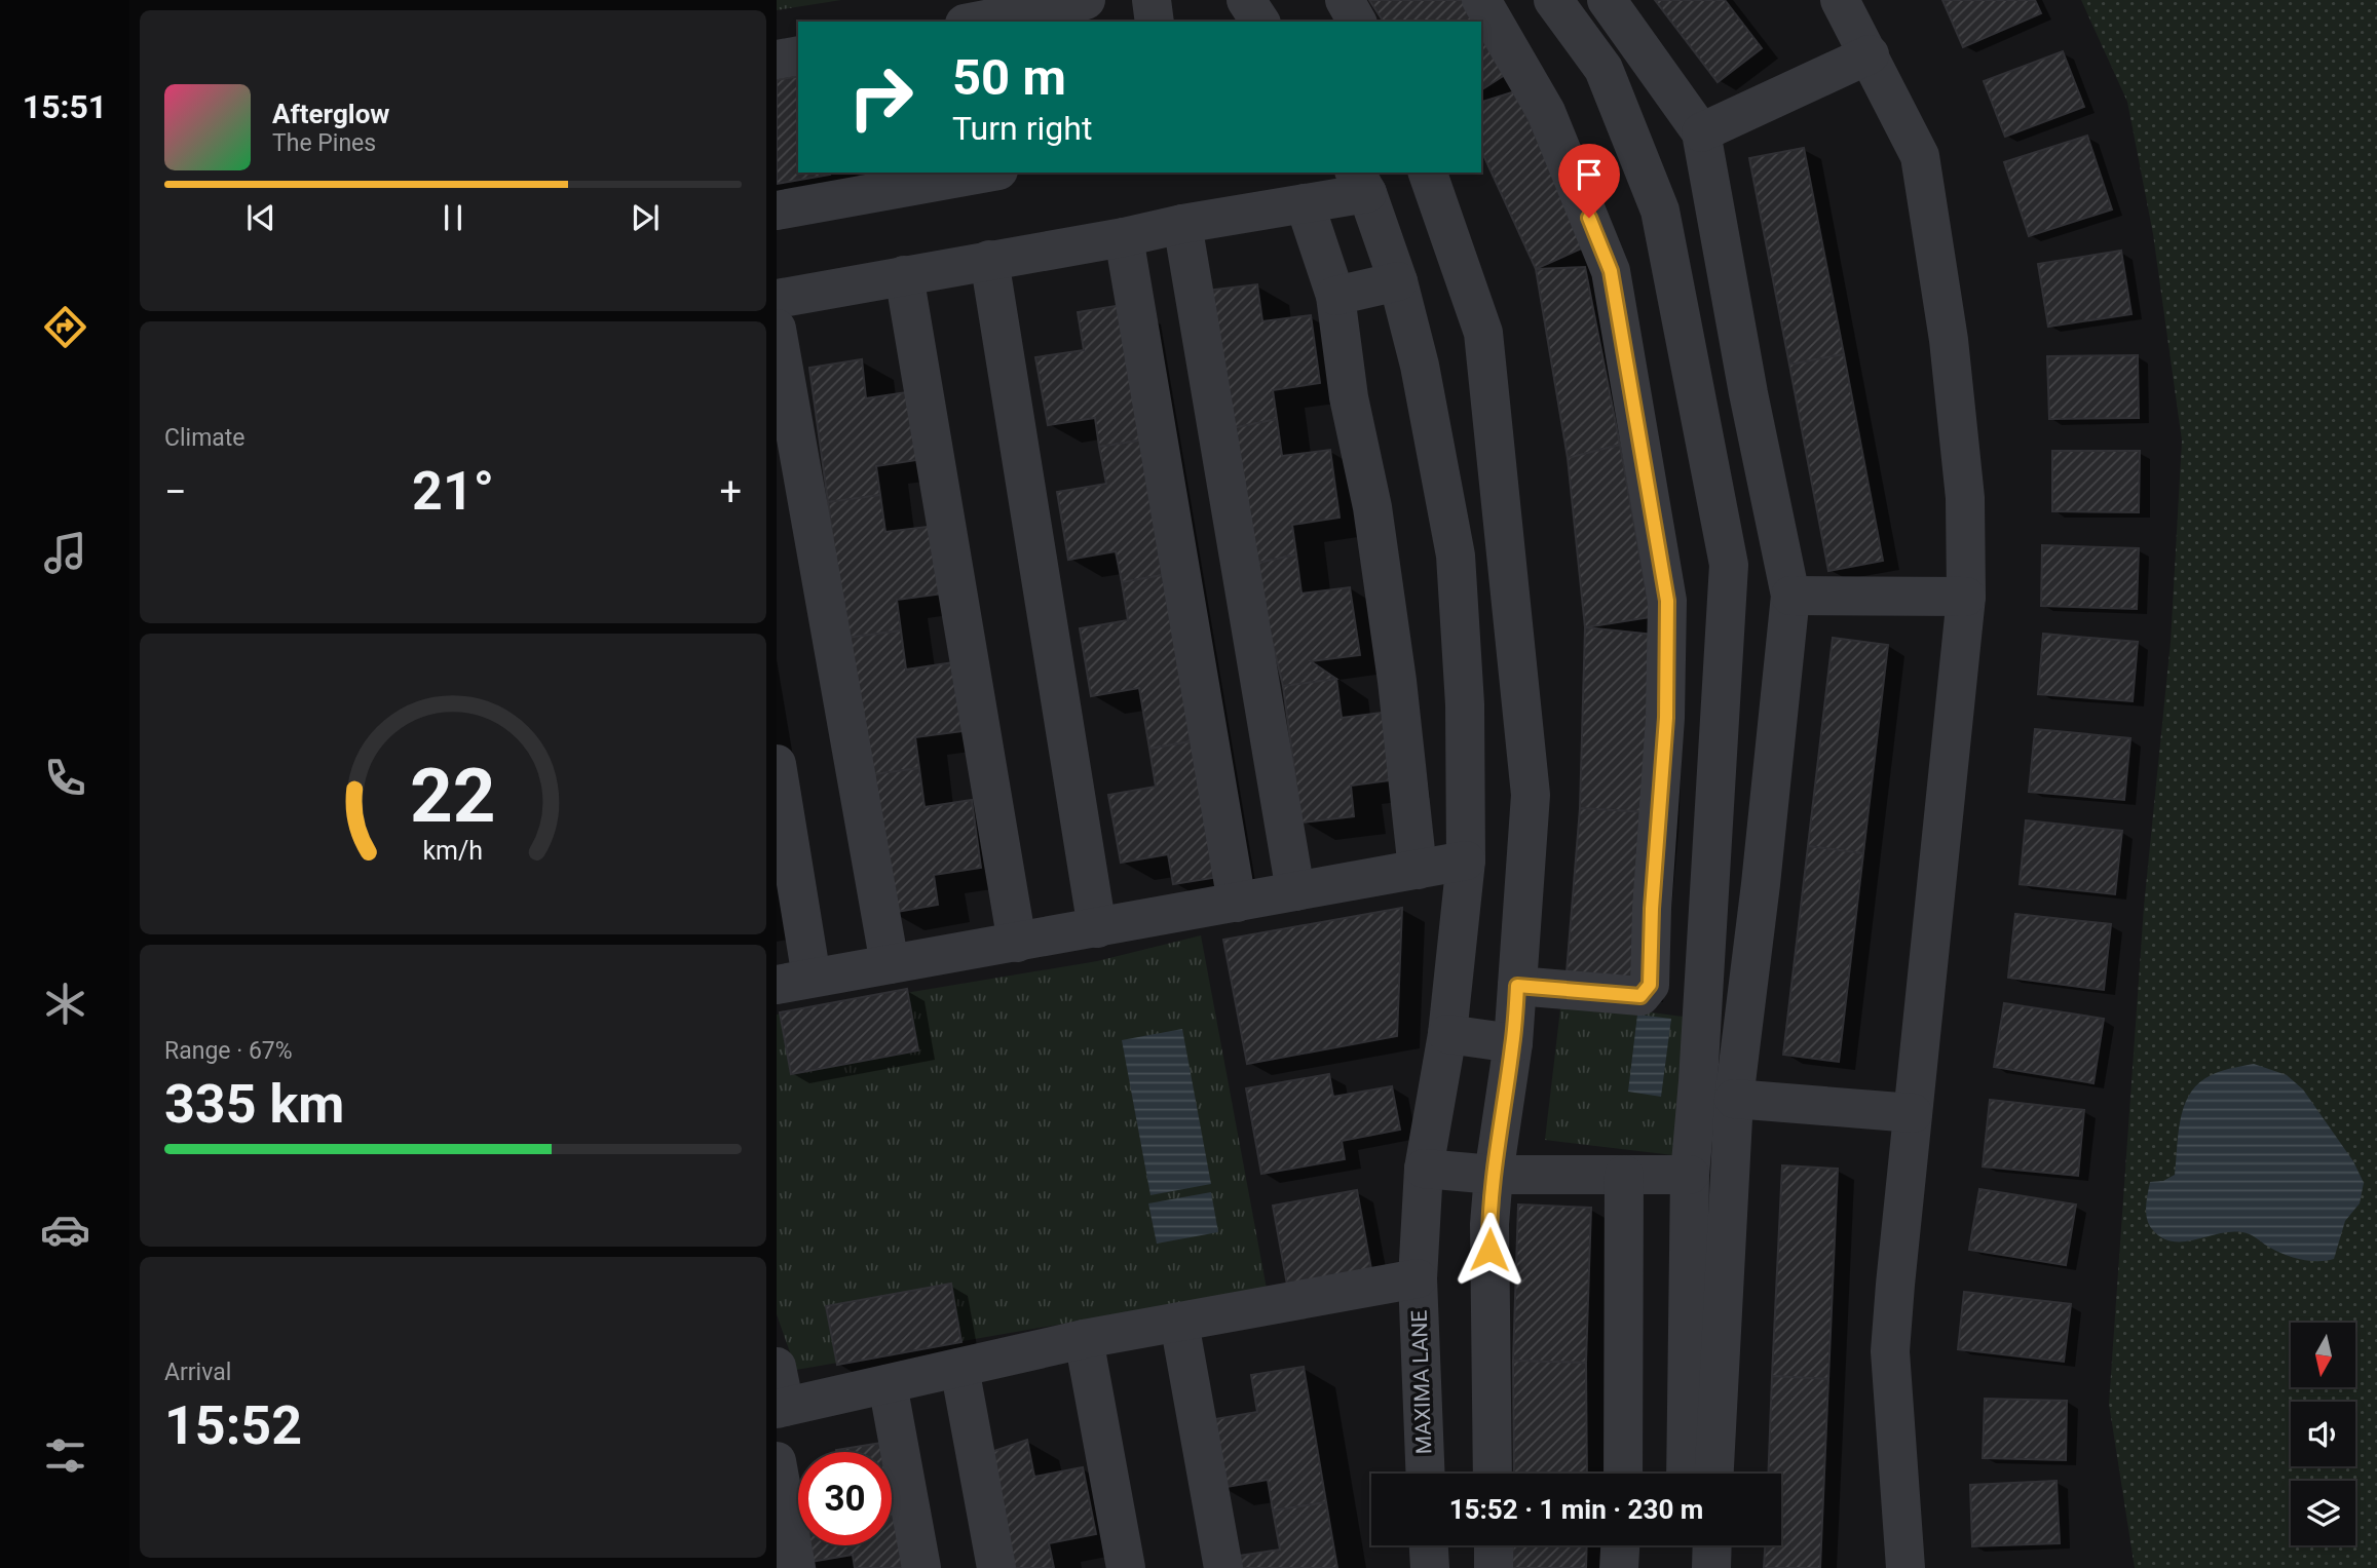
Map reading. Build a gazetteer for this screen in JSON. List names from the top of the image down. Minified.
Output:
{"streets":{"street":["MAXIMA LANE"]},"north":"bottom","page":{"tabs":"15:51","turn":["50 m","Turn right"],"song":["Afterglow","The Pines"],"tile":["Climate",["Range · 67%","335 km"],["Arrival","15:52"]],"heat":["−","21°","+"],"limit":"30","trip":"15:52 · 1 min · 230 m","gauge":["22","km/h"]}}
